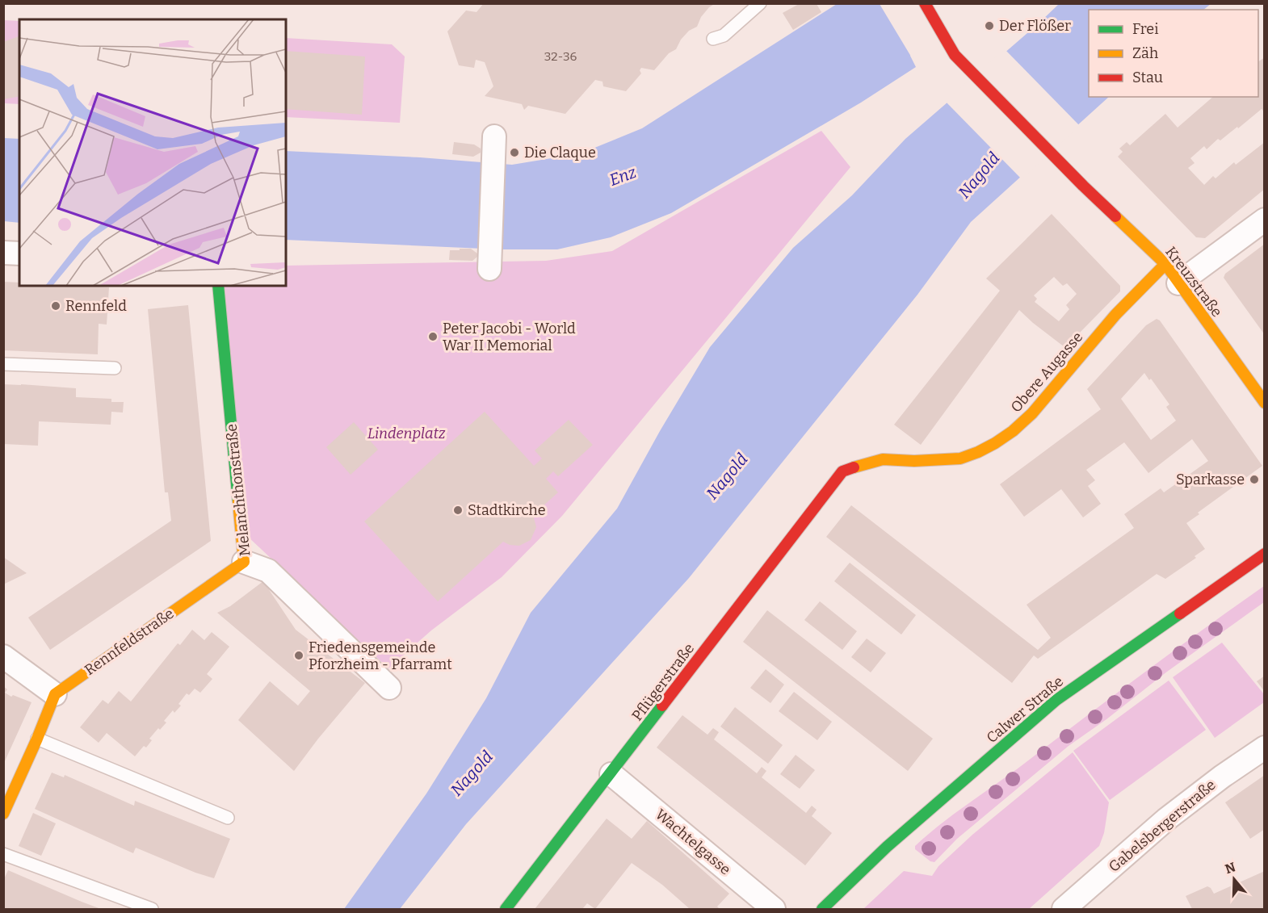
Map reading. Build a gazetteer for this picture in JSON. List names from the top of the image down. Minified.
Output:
{"streets":{"street":["Kreuzstraße","Obere Augasse","Melanchthonstraße","Rennfeldstraße","Pflügerstraße","Calwer Straße","Gabelsbergerstraße","Wachtelgasse"]},"crossings":[["Kreuzstraße","Obere Augasse"],["Obere Augasse","Pflügerstraße"],["Melanchthonstraße","Rennfeldstraße"],["Pflügerstraße","Wachtelgasse"]],"water":["Nagold","Enz"],"parks":["Lindenplatz"],"places":["Der Flößer","Die Claque","Rennfeld","Peter Jacobi - World War II Memorial","Sparkasse","Stadtkirche","Friedensgemeinde Pforzheim - Pfarramt"],"house_numbers":["32-36"],"legend":["Frei","Zäh","Stau"],"north":"top"}
